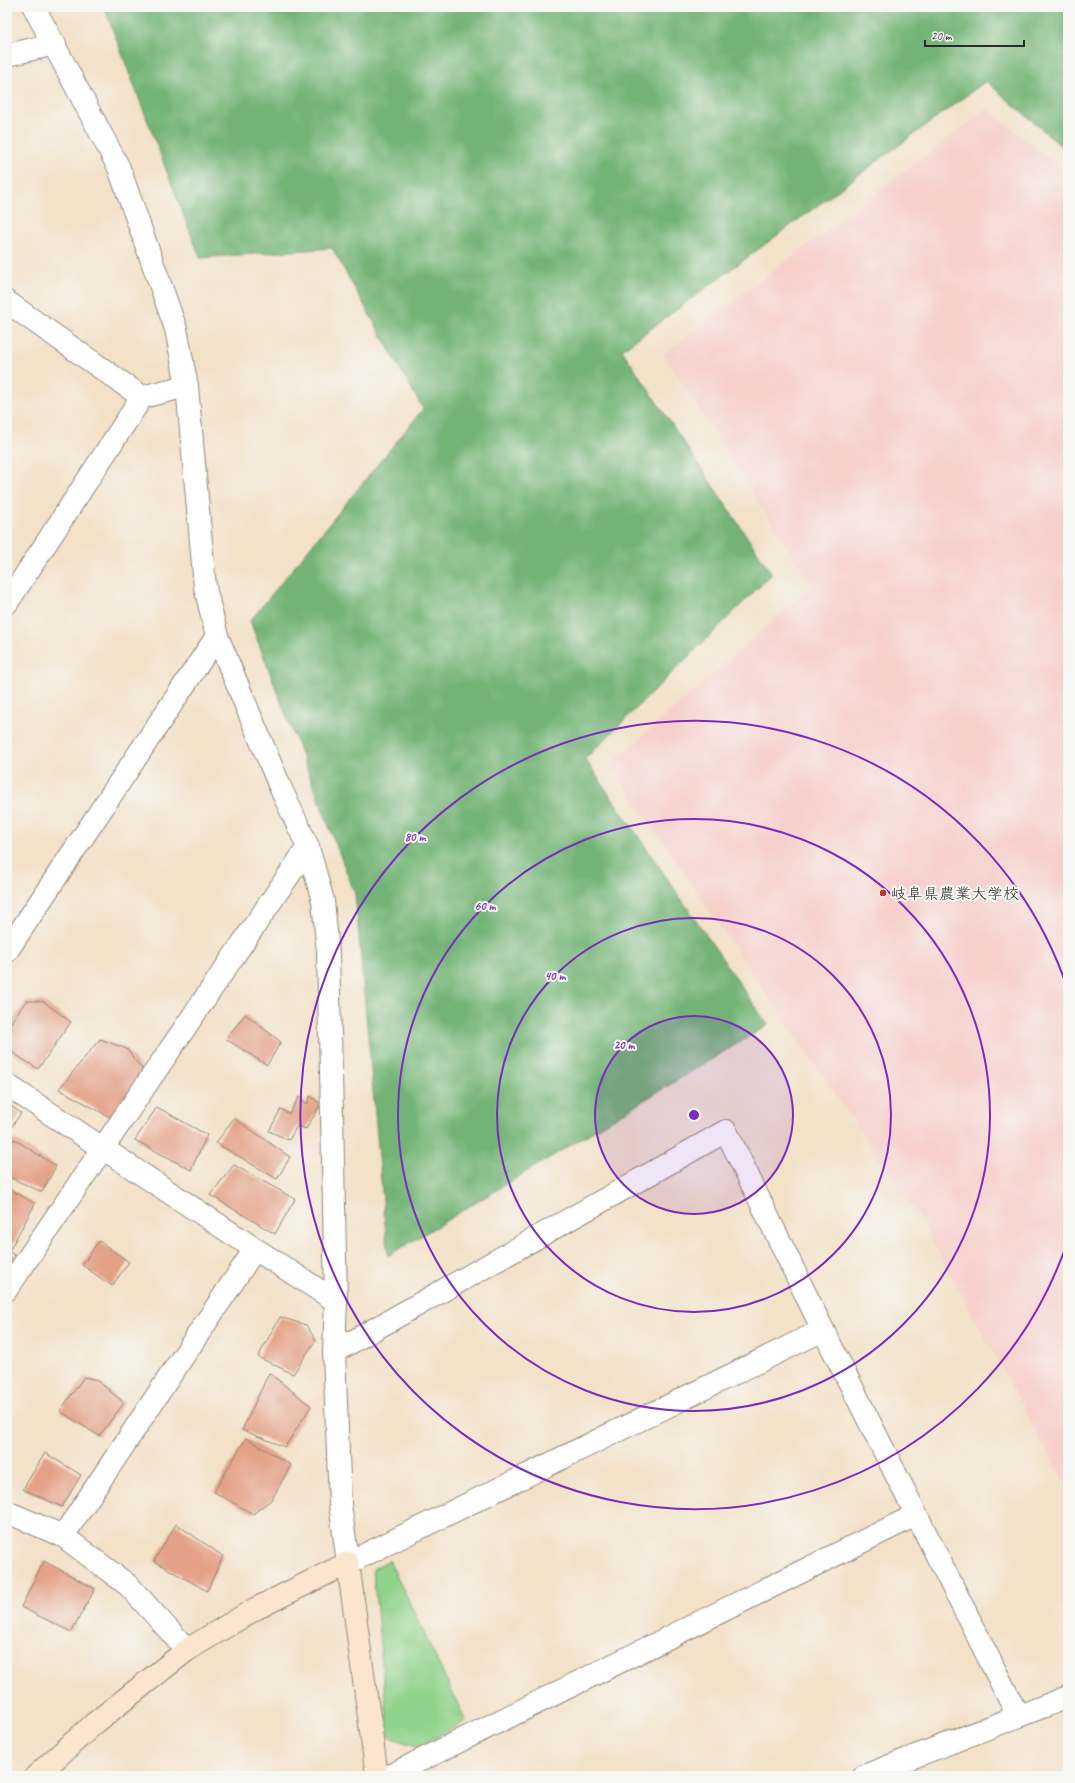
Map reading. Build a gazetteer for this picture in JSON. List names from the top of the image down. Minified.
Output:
{"places":["岐阜県農業大学校"],"scale_bar":"20 m","rings":["80 m","60 m","40 m","20 m"]}
